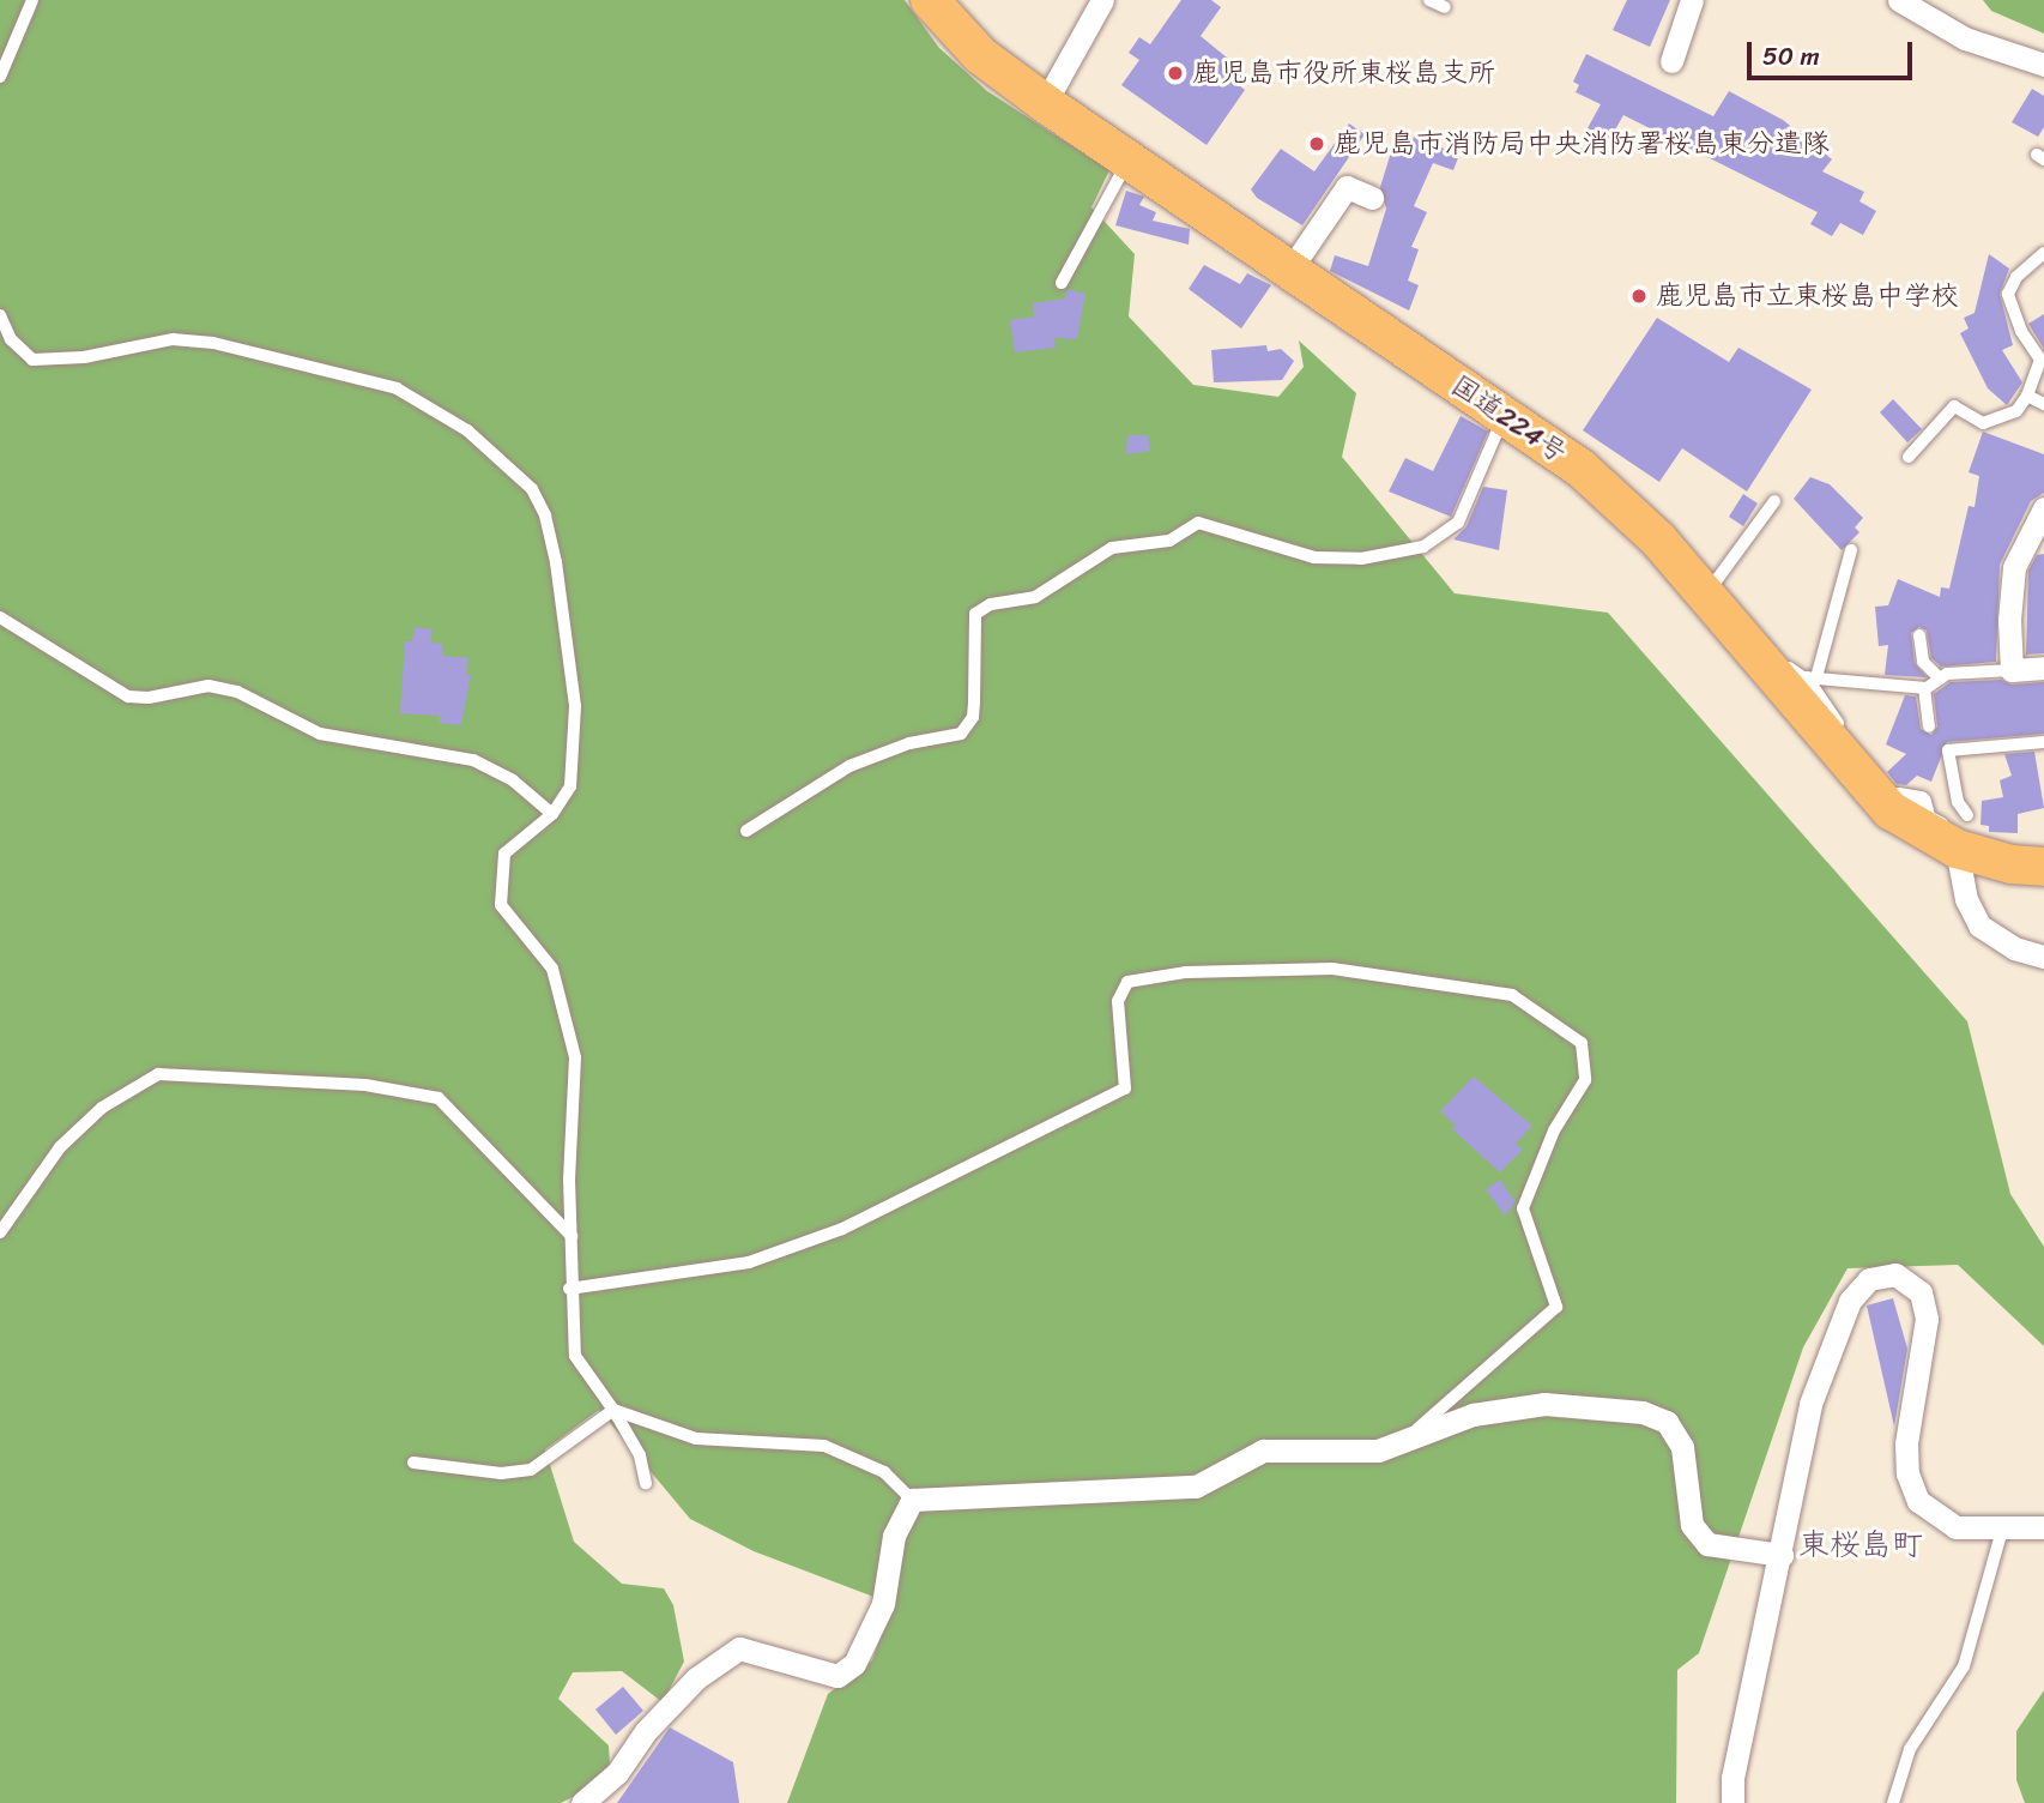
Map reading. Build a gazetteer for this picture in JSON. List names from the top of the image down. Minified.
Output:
{"streets":{"highway":["国道224号"]},"districts":["東桜島町"],"places":["鹿児島市役所東桜島支所","鹿児島市消防局中央消防署桜島東分遣隊","鹿児島市立東桜島中学校"],"scale_bar":"50 m"}
